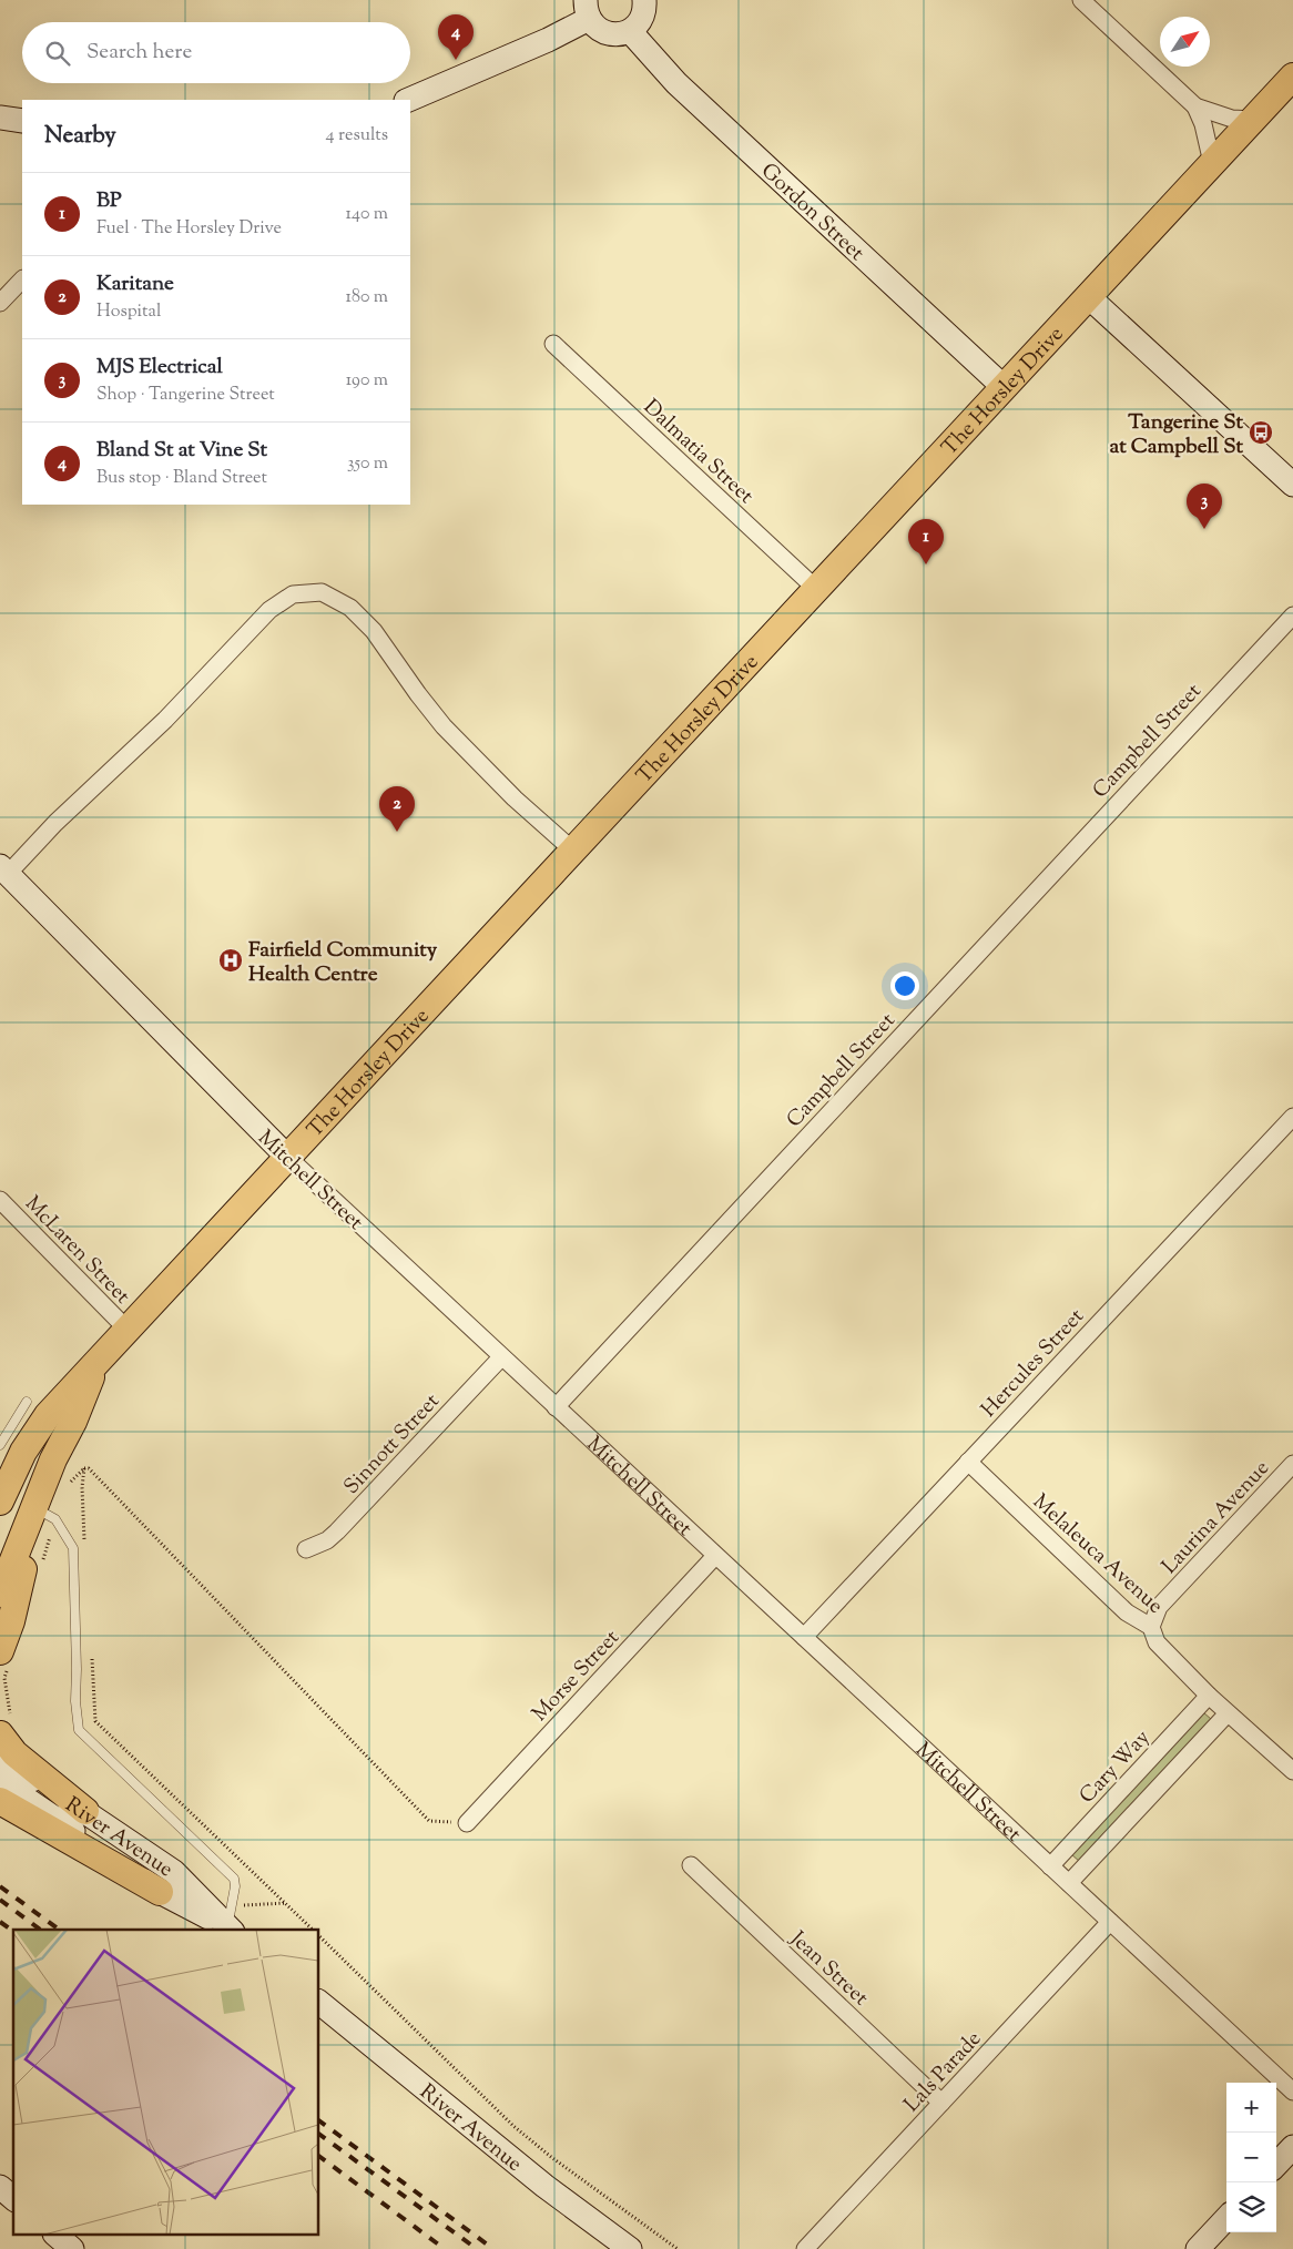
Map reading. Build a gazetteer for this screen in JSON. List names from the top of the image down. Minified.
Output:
{"streets":{"main road":["Gordon Street","The Horsley Drive","Mitchell Street","River Avenue"],"street":["Dalmatia Street","Campbell Street","McLaren Street","Hercules Street","Sinnott Street","Laurina Avenue","Melaleuca Avenue","Morse Street","Cary Way","Jean Street","Lals Parade"]},"crossings":[["Gordon Street","The Horsley Drive"],["The Horsley Drive","Dalmatia Street"],["The Horsley Drive","Mitchell Street"],["The Horsley Drive","McLaren Street"],["Campbell Street","Mitchell Street"],["Mitchell Street","Hercules Street"],["Mitchell Street","Sinnott Street"],["Mitchell Street","Morse Street"],["Mitchell Street","Cary Way"],["Mitchell Street","Lals Parade"],["Hercules Street","Melaleuca Avenue"],["Laurina Avenue","Melaleuca Avenue"],["Melaleuca Avenue","Cary Way"],["Jean Street","Lals Parade"]],"places":{"bus stop":["Tangerine St at Campbell St"],"hospital":["Fairfield Community Health Centre"]},"north":"top right","page":{"pins":["4","3","1","2"],"search":"Search here","heading":["Nearby","4 results"],"list":[{"mark":"1","name":"BP","note":"Fuel · The Horsley Drive","value":"140 m"},{"mark":"2","name":"Karitane","note":"Hospital","value":"180 m"},{"mark":"3","name":"MJS Electrical","note":"Shop · Tangerine Street","value":"190 m"},{"mark":"4","name":"Bland St at Vine St","note":"Bus stop · Bland Street","value":"350 m"}],"map_buttons":["+","−"]}}
